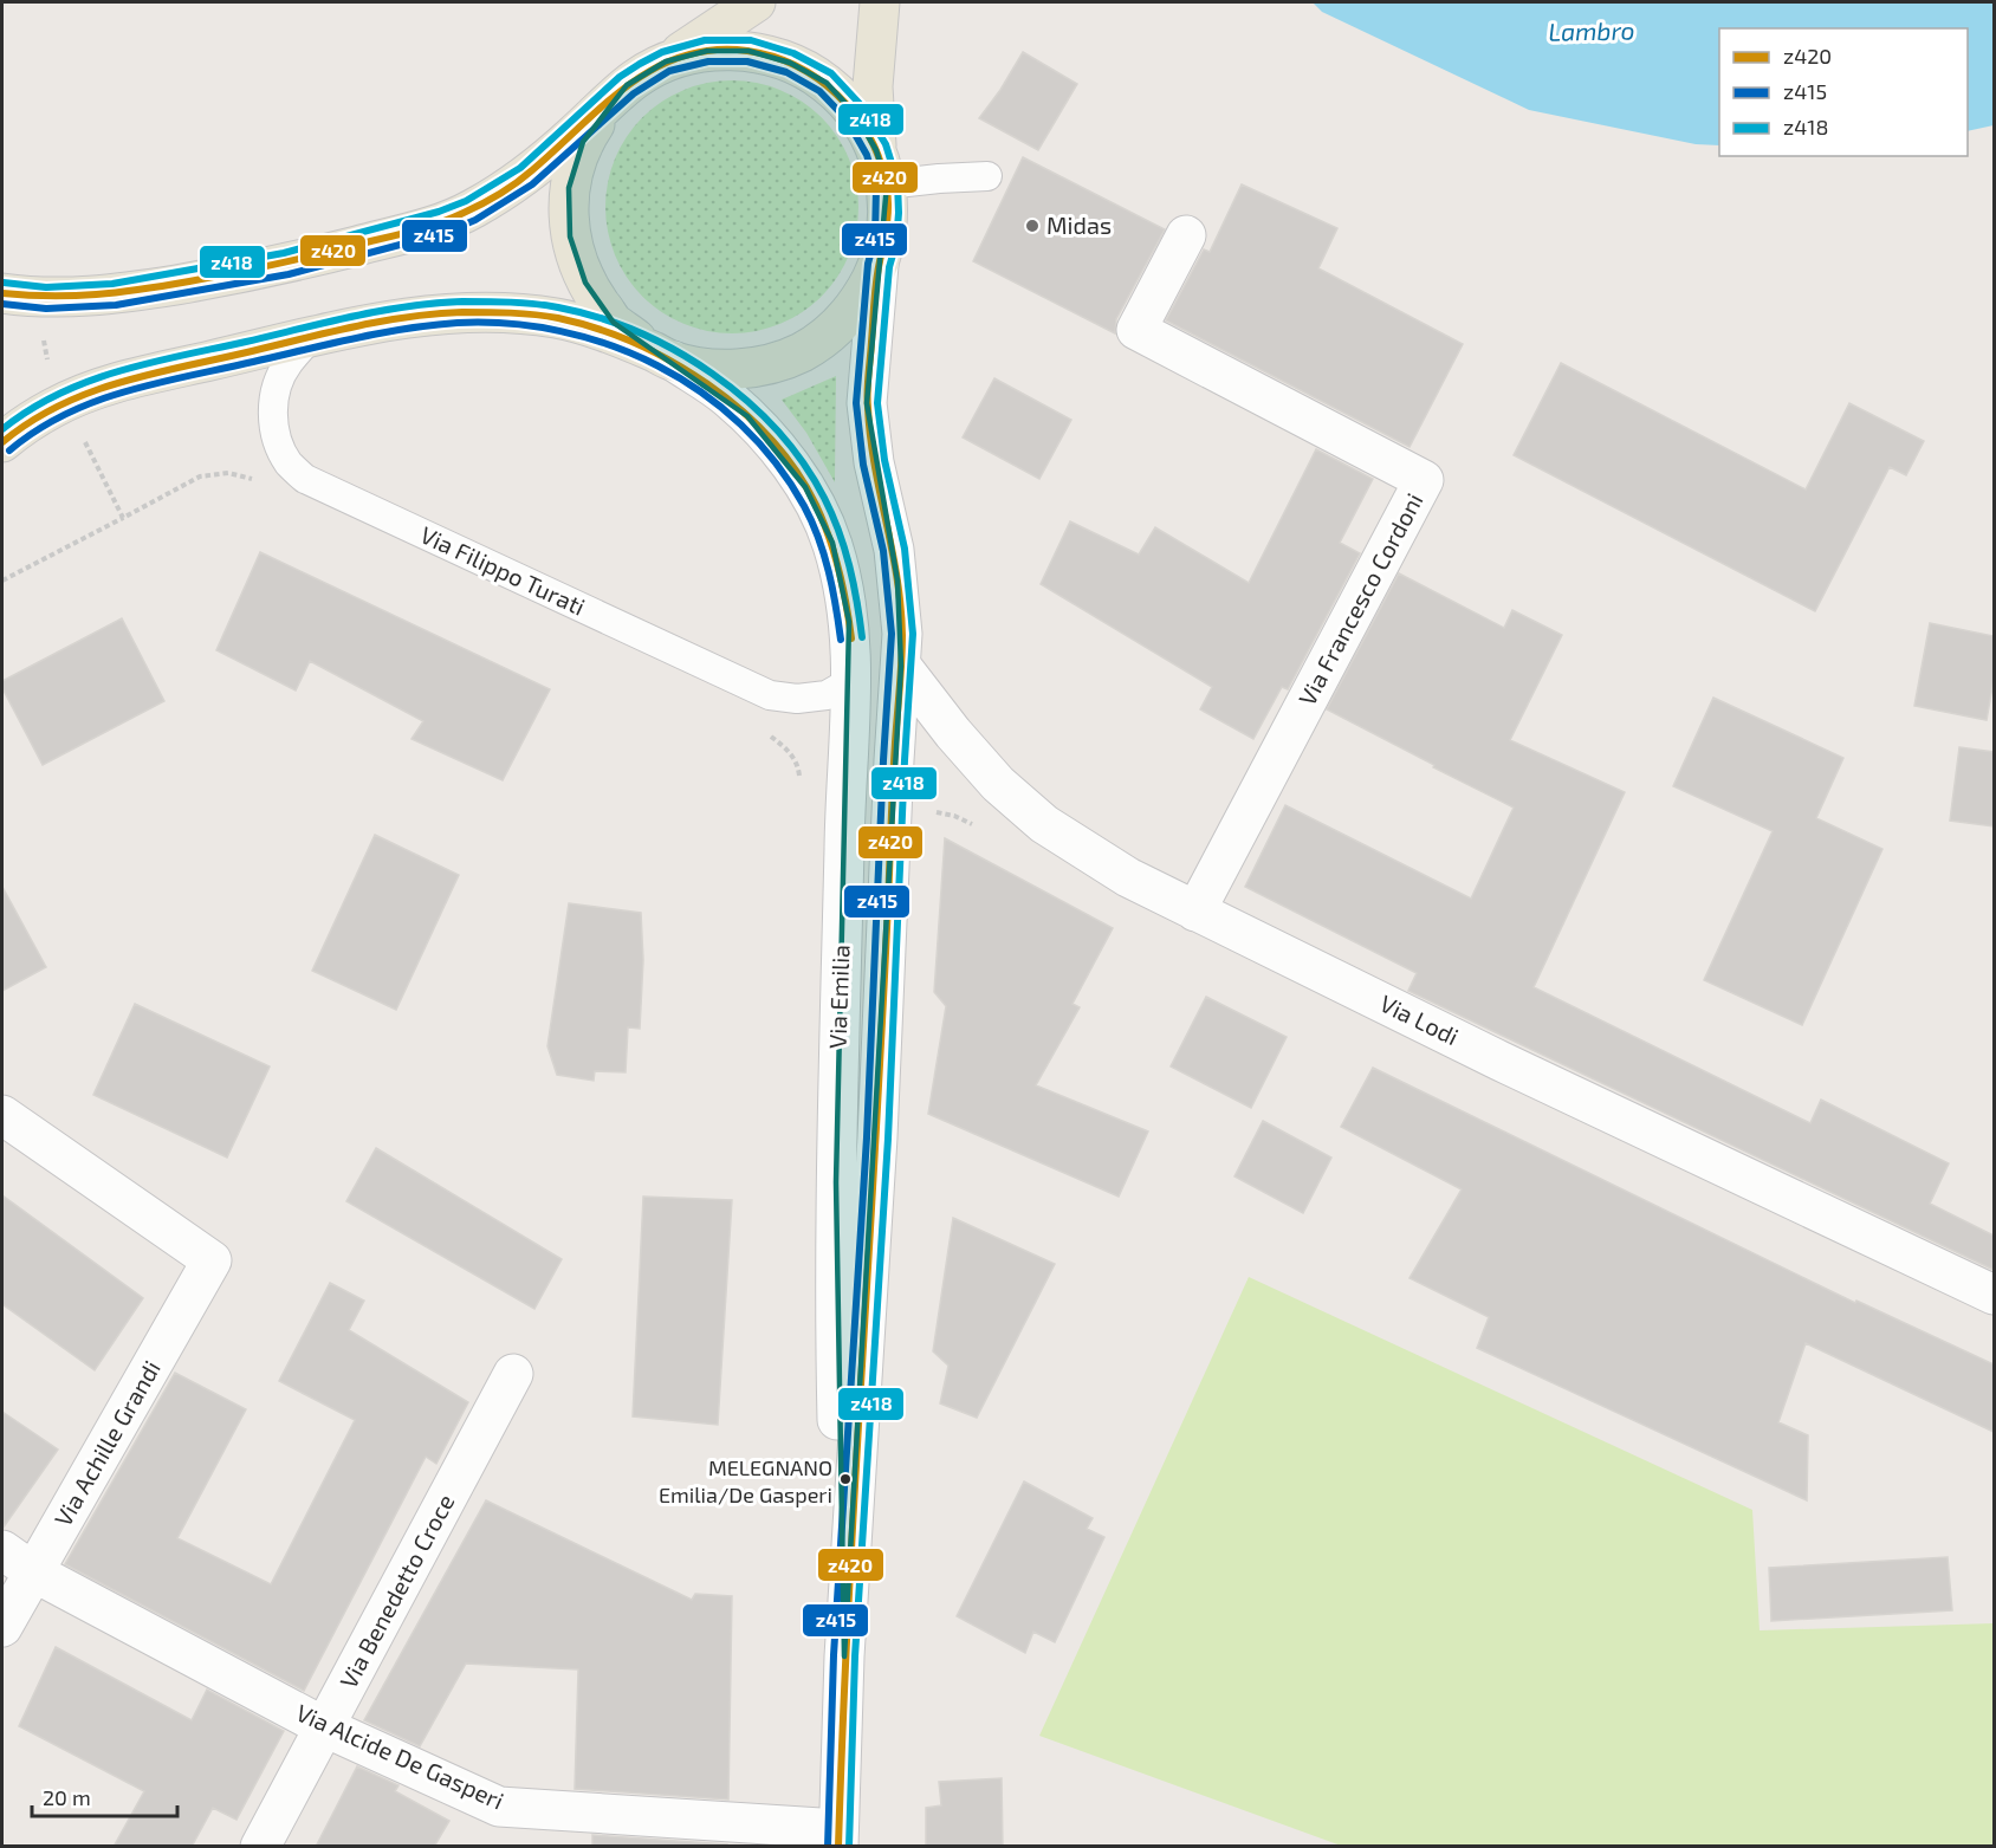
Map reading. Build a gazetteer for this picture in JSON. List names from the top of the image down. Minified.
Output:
{"streets":{"street":["Via Francesco Cordoni","Via Emilia","Via Lodi","Via Achille Grandi","Via Benedetto Croce","Via Alcide De Gasperi"],"lane":["Via Filippo Turati"]},"crossings":[["Via Filippo Turati","Via Emilia"],["Via Francesco Cordoni","Via Lodi"],["Via Emilia","Via Lodi"],["Via Emilia","Via Alcide De Gasperi"],["Via Achille Grandi","Via Alcide De Gasperi"],["Via Benedetto Croce","Via Alcide De Gasperi"]],"water":["Lambro"],"places":["Midas","MELEGNANO Emilia/De Gasperi"],"lines":["transit line z418","transit line z420","transit line z415"],"legend":["z420","z415","z418"],"scale_bar":"20 m"}
